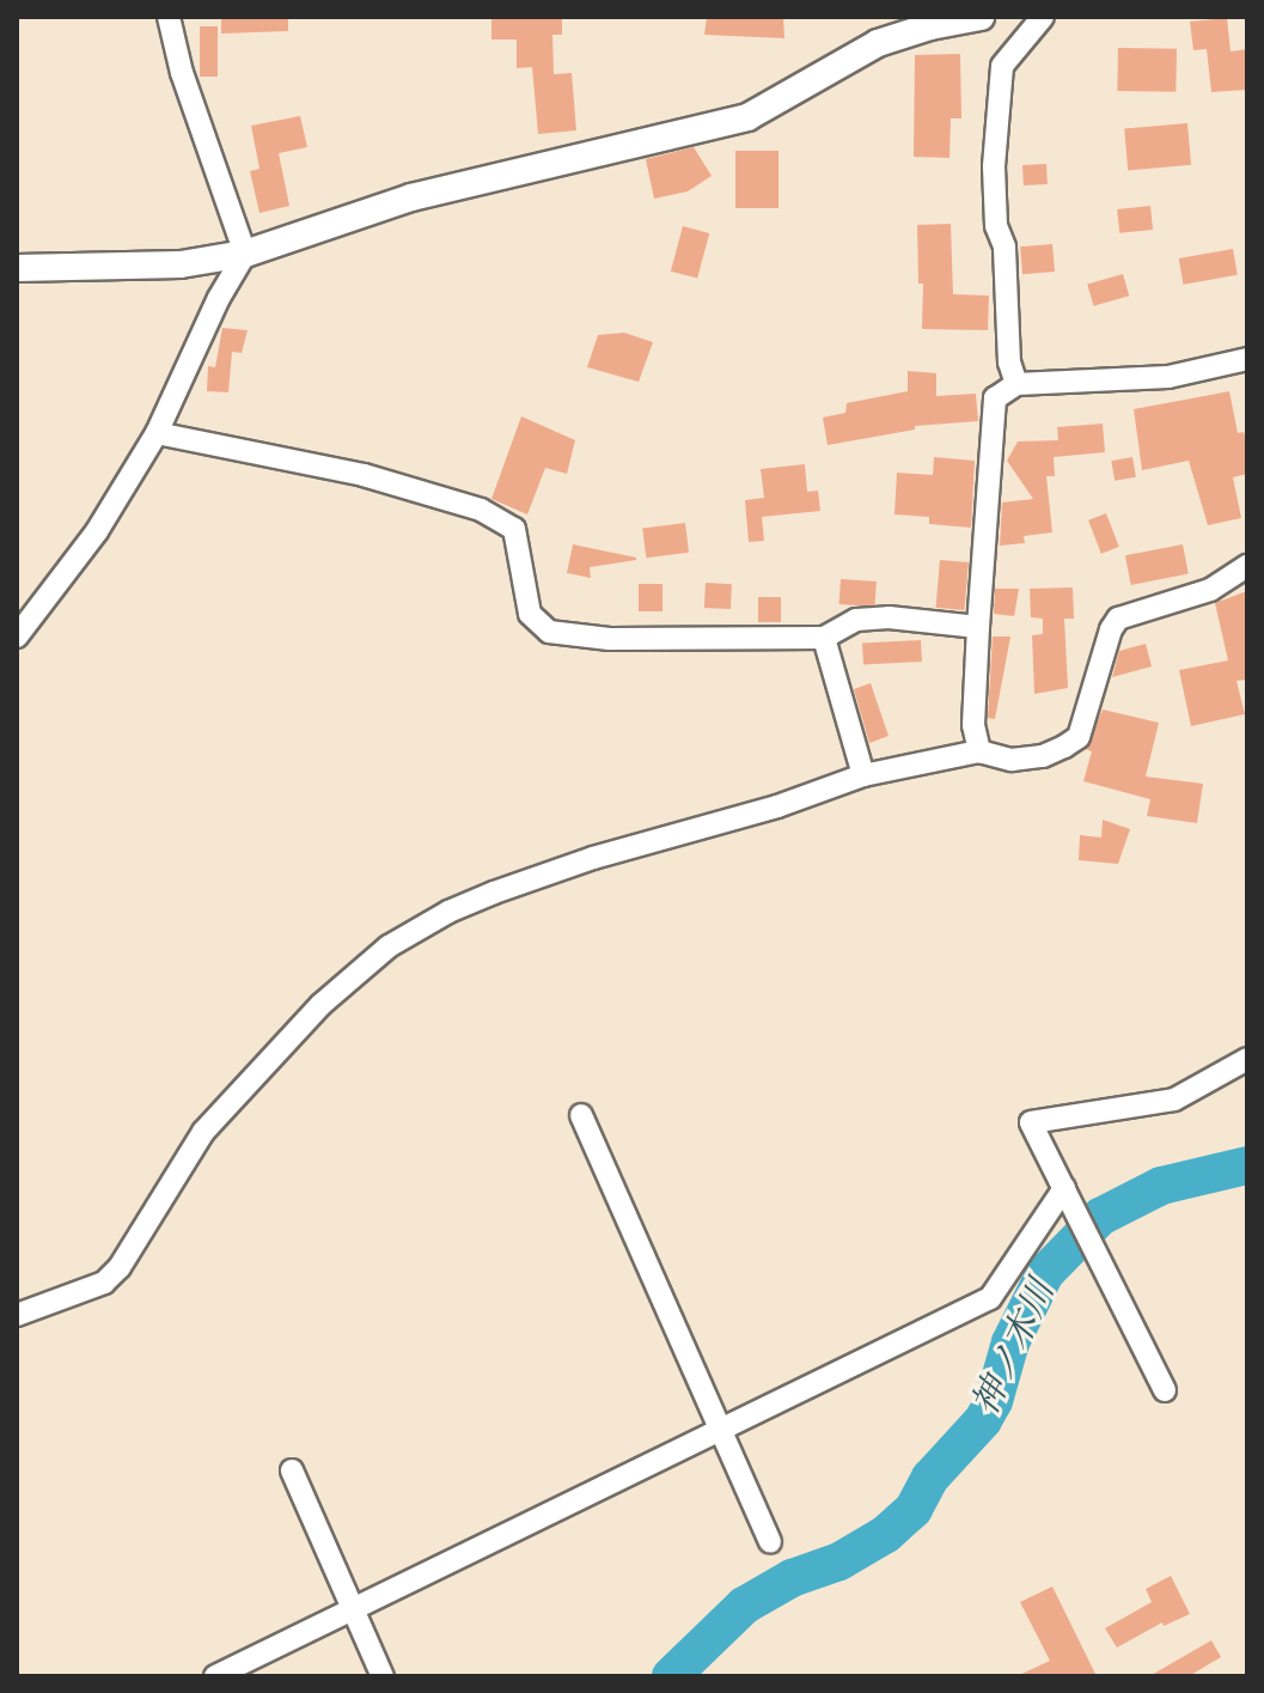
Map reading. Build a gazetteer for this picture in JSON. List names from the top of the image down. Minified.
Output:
{"water":["神ノ木川"]}
